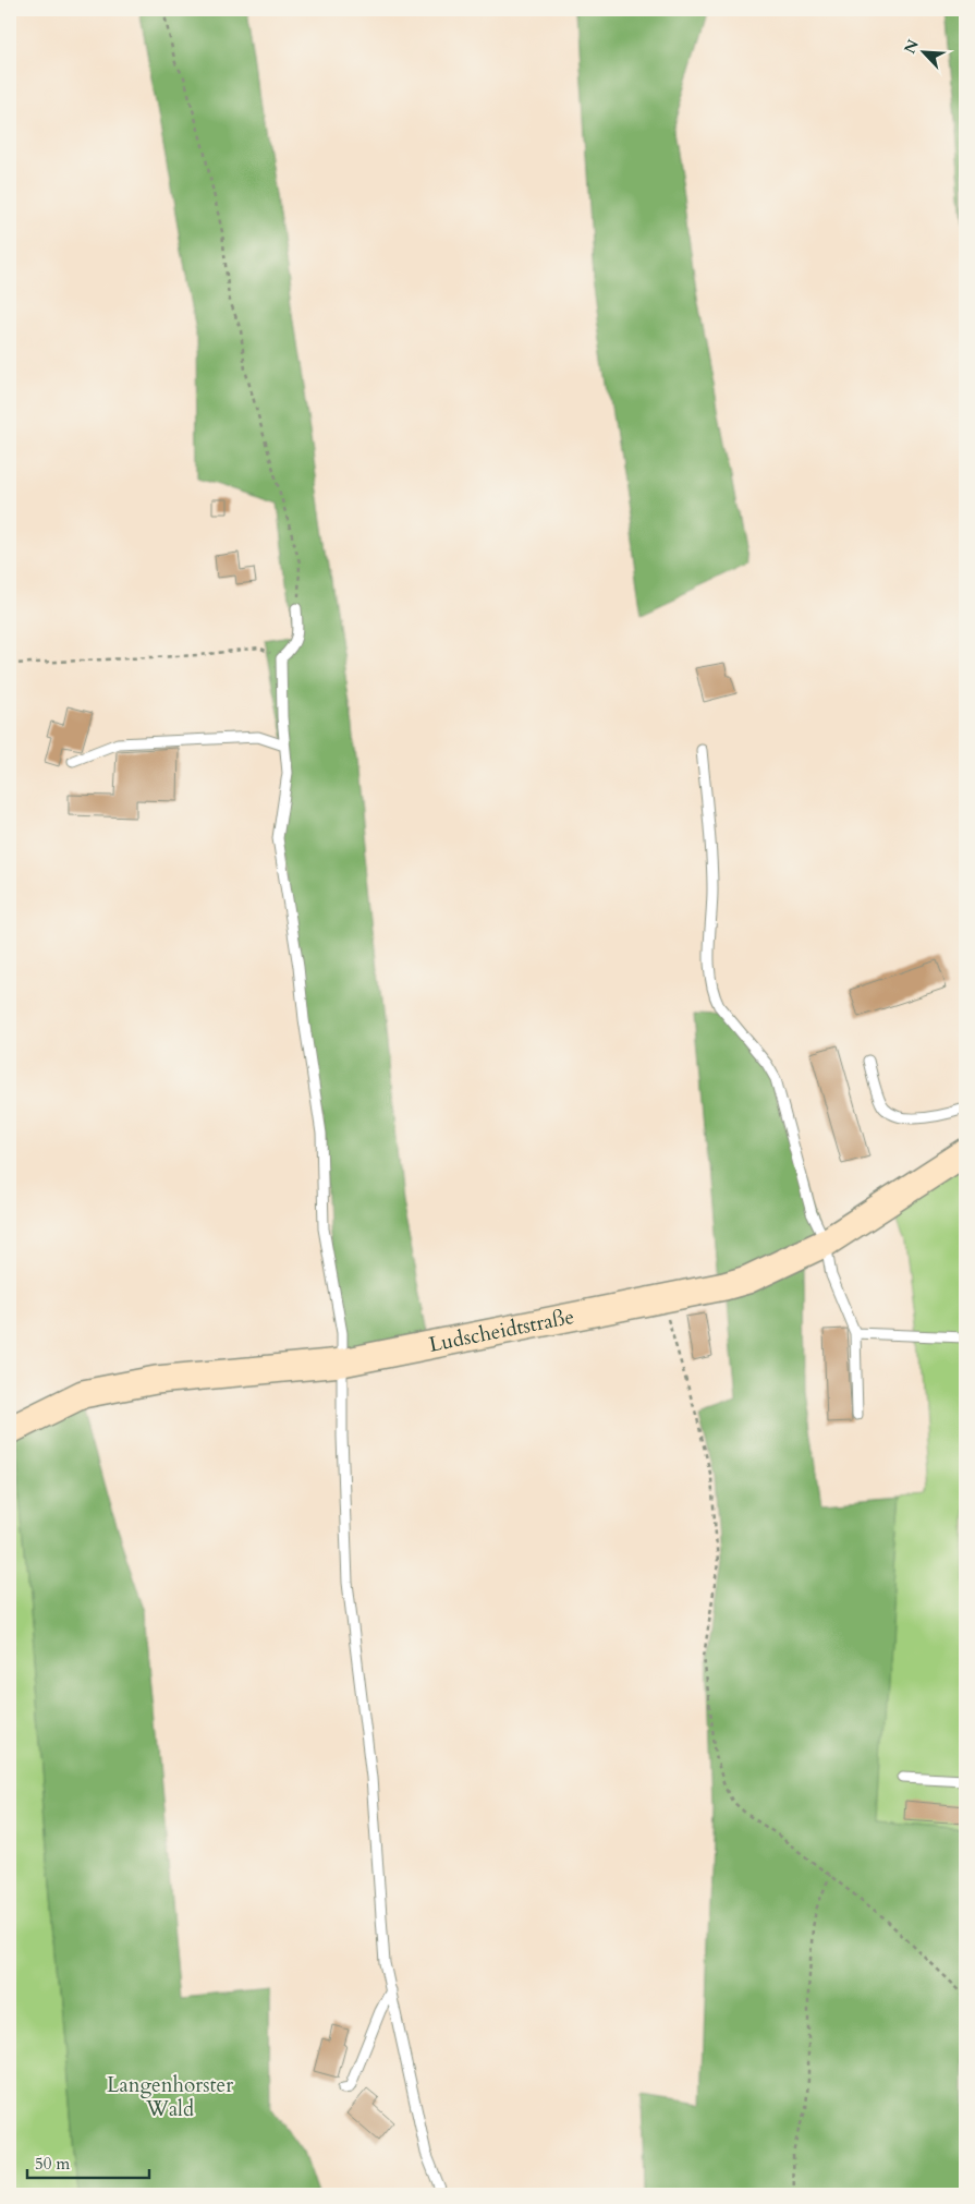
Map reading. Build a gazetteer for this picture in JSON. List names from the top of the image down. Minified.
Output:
{"streets":{"street":["Ludscheidtstraße"]},"parks":["Langenhorster Wald"],"scale_bar":"50 m","north":"top left"}
